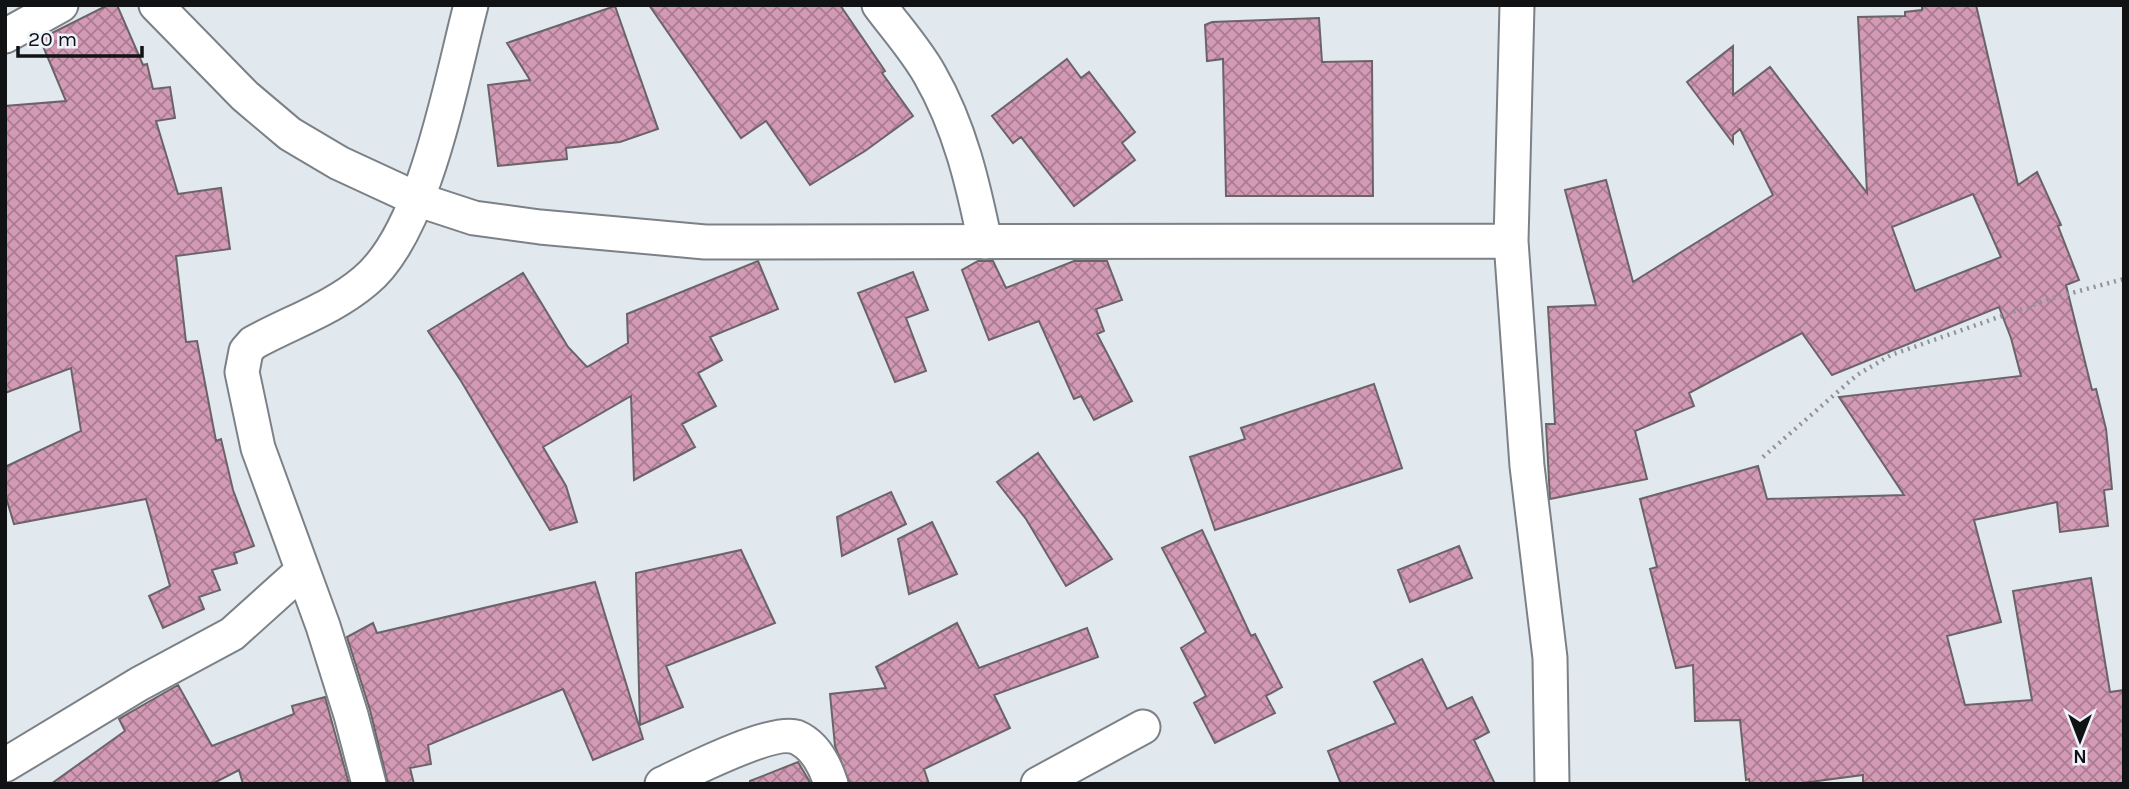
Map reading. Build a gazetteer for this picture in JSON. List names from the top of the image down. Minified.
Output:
{"scale_bar":"20 m","north":"bottom"}
